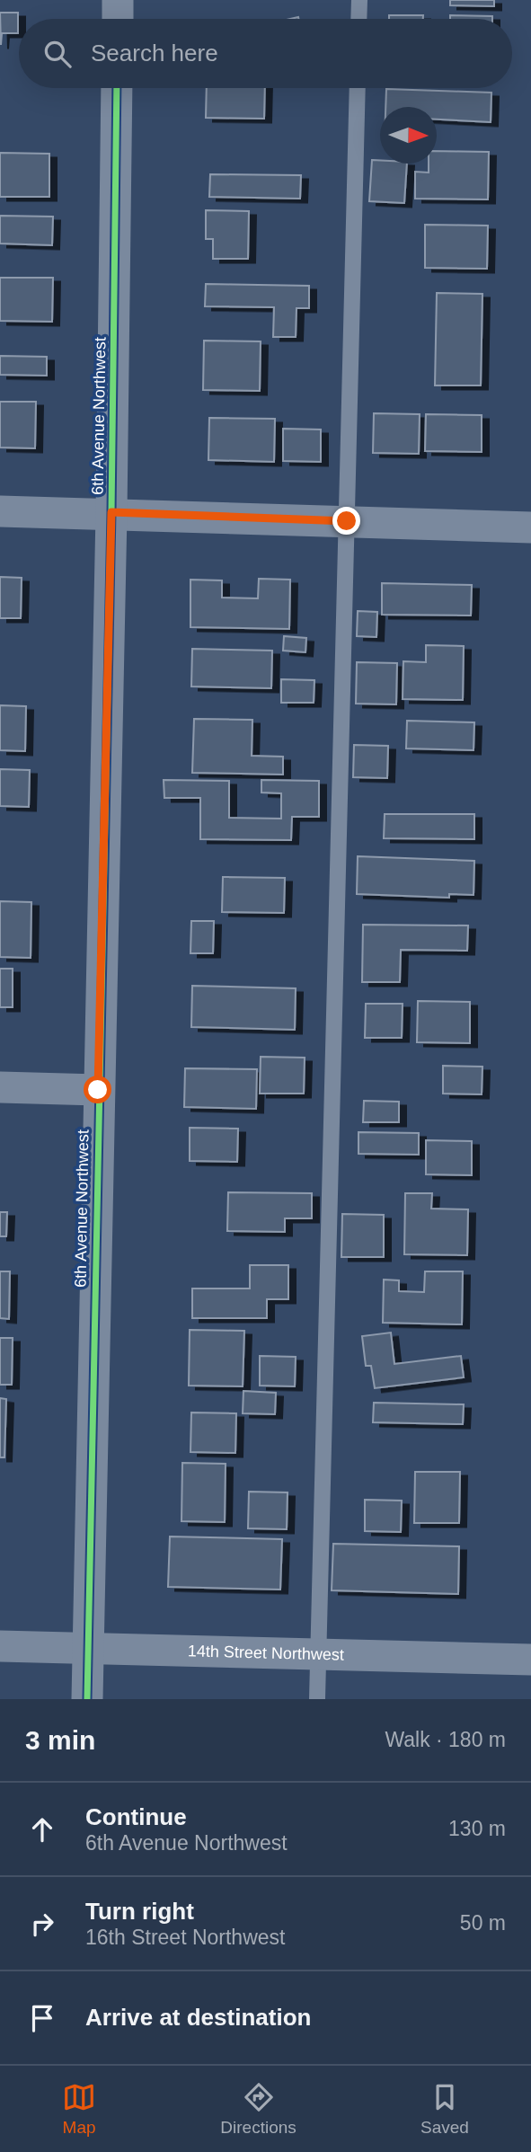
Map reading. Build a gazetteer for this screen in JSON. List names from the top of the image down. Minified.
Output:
{"streets":{"street":["6th Avenue Northwest","14th Street Northwest"]},"crossings":[["6th Avenue Northwest","14th Street Northwest"]],"north":"right","page":{"search":"Search here","heading":["3 min","Walk · 180 m"],"list":[["Continue","6th Avenue Northwest","130 m"],["Turn right","16th Street Northwest","50 m"],"Arrive at destination"],"nav":["Map","Directions","Saved"]}}
